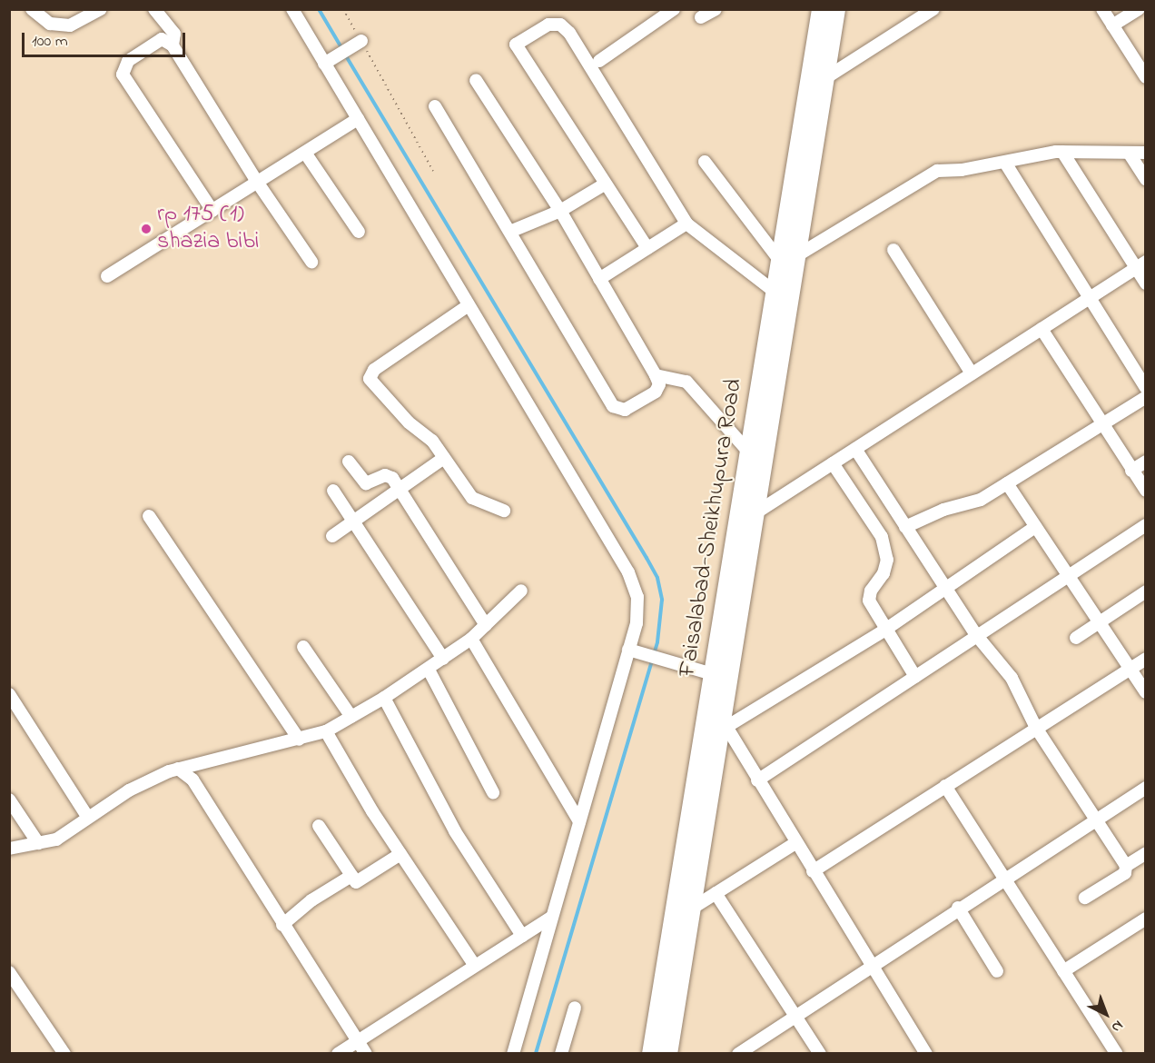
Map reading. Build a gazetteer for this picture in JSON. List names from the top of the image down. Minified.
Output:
{"streets":{"highway":["Faisalabad-Sheikhupura Road"]},"places":["rp 175 (1) shazia bibi"],"scale_bar":"100 m","north":"bottom right"}
